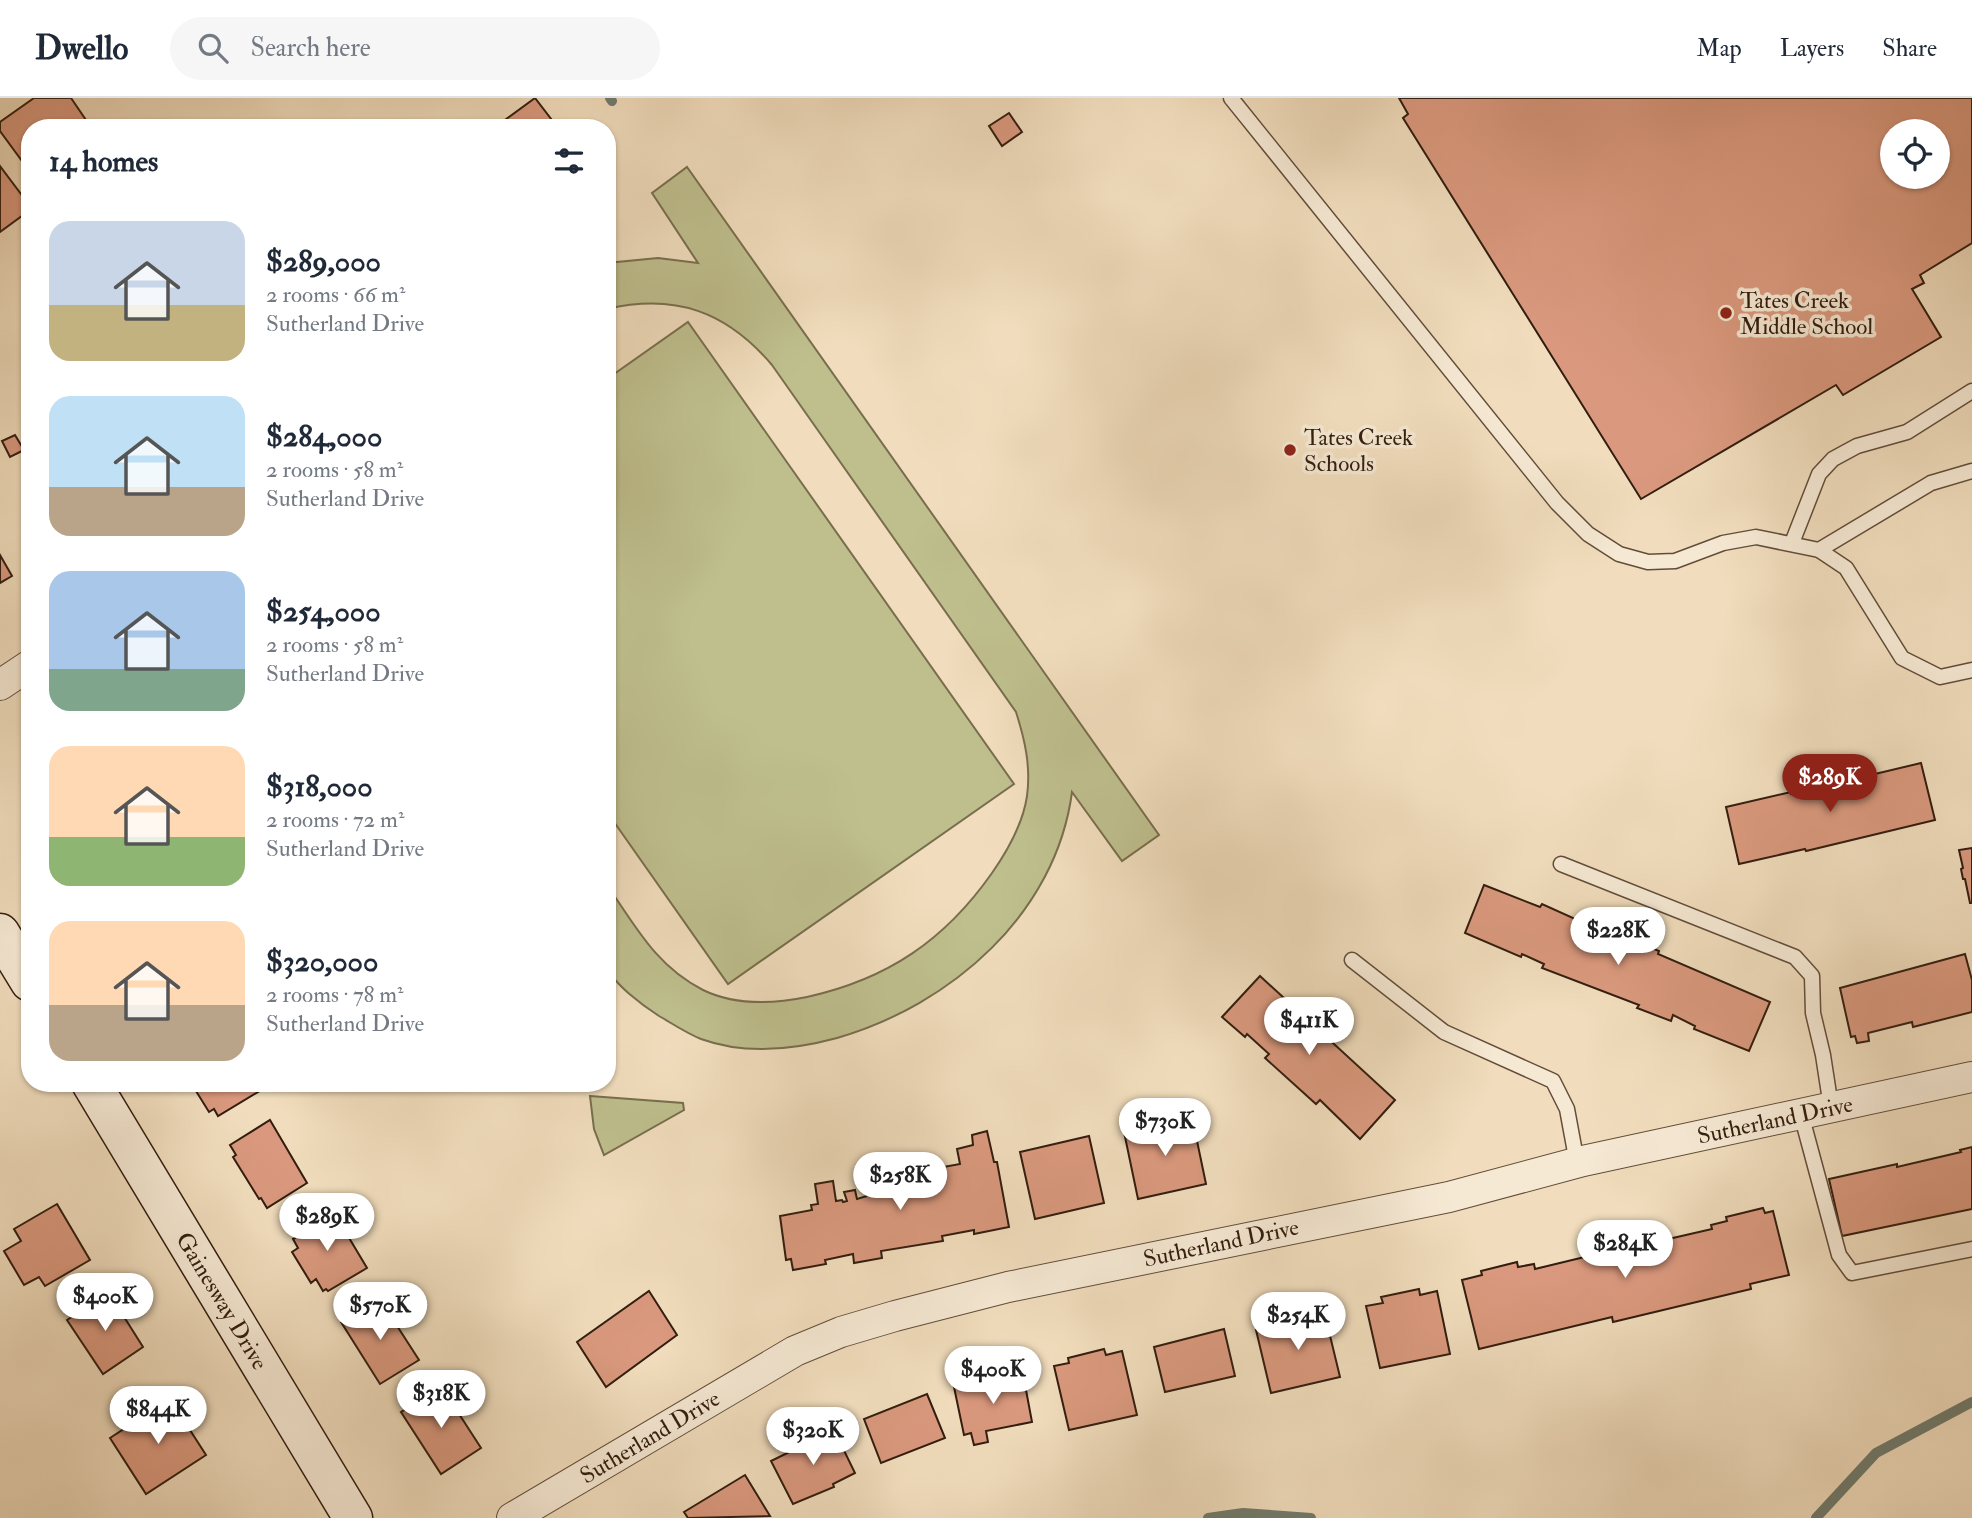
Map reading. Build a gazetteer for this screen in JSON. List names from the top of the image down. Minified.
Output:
{"streets":{"street":["Sutherland Drive","Gainesway Drive"]},"places":["Tates Creek Middle School","Tates Creek Schools"],"page":{"header":"Dwello","search":"Search here","nav":["Map","Layers","Share"],"heading":"14 homes","list":[{"name":"$289,000","note":"2 rooms · 66 m² · Sutherland Drive"},{"name":"$284,000","note":"2 rooms · 58 m² · Sutherland Drive"},{"name":"$254,000","note":"2 rooms · 58 m² · Sutherland Drive"},{"name":"$318,000","note":"2 rooms · 72 m² · Sutherland Drive"},{"name":"$320,000","note":"2 rooms · 78 m² · Sutherland Drive"}],"price":["$289K","$228K","$411K","$730K","$258K","$289K","$284K","$400K","$570K","$254K","$400K","$318K","$844K","$320K"]}}
